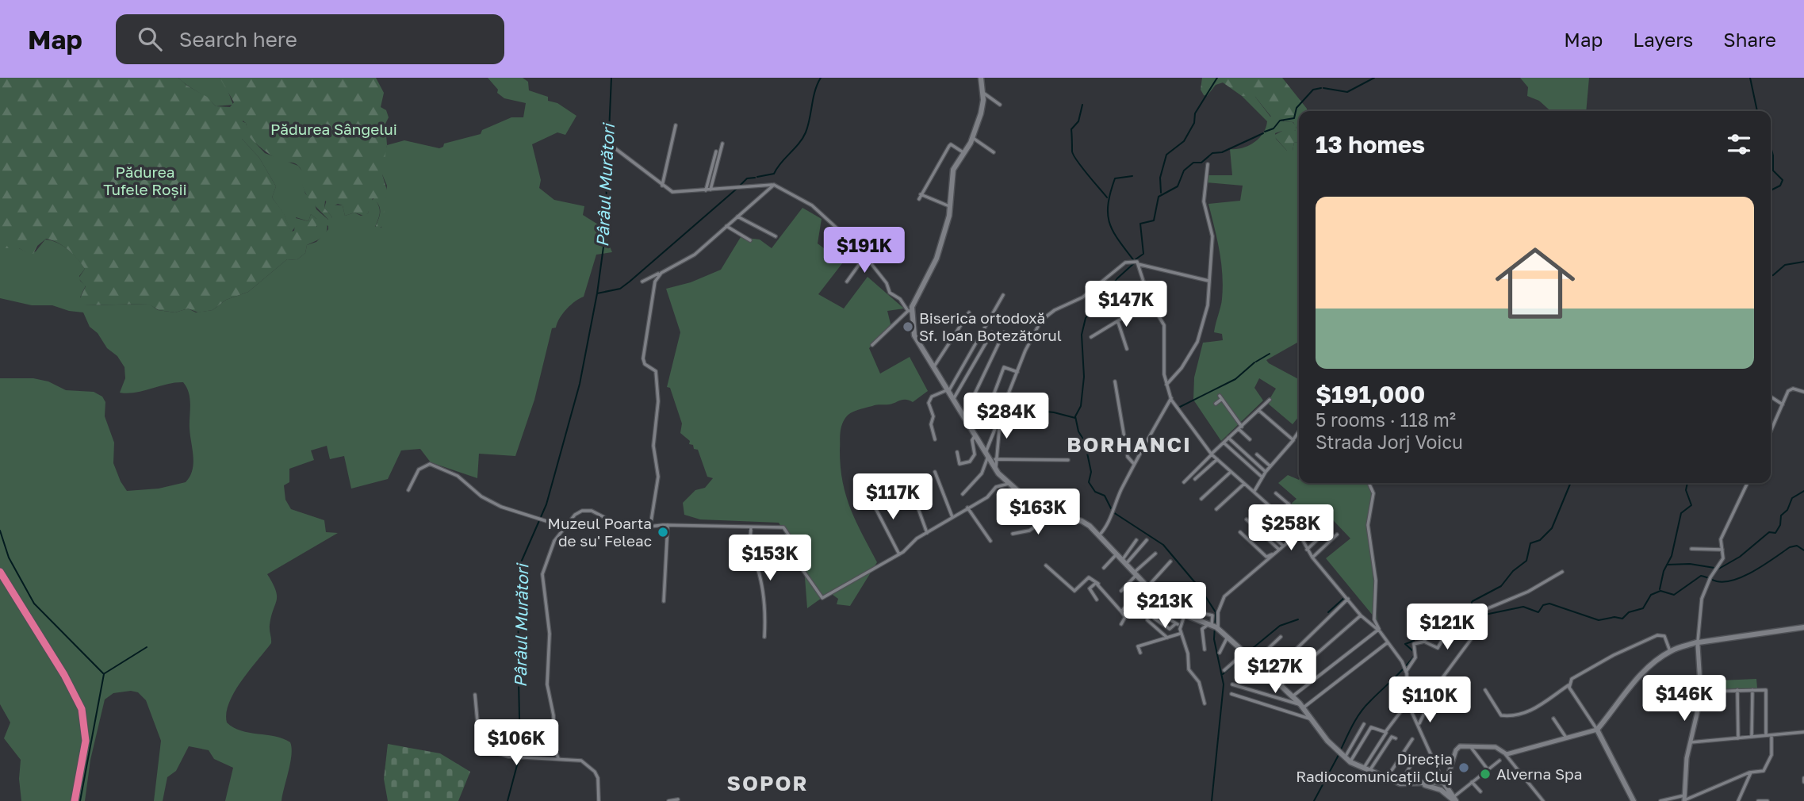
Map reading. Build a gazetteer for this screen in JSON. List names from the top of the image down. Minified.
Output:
{"districts":["BORHANCI","SOPOR"],"water":["Pârâul Murători"],"parks":["Pădurea Sângelui","Pădurea Tufele Roșii"],"places":["Biserica ortodoxă Sf. Ioan Botezătorul","Muzeul Poarta de su' Feleac","Direcția Radiocomunicații Cluj","Alverna Spa"],"page":{"header":"Map","search":"Search here","nav":["Map","Layers","Share"],"heading":"13 homes","list":[{"name":"$191,000","note":"5 rooms · 118 m² · Strada Jorj Voicu"}],"price":["$191K","$147K","$284K","$117K","$163K","$258K","$153K","$213K","$121K","$127K","$146K","$110K","$106K"]}}
